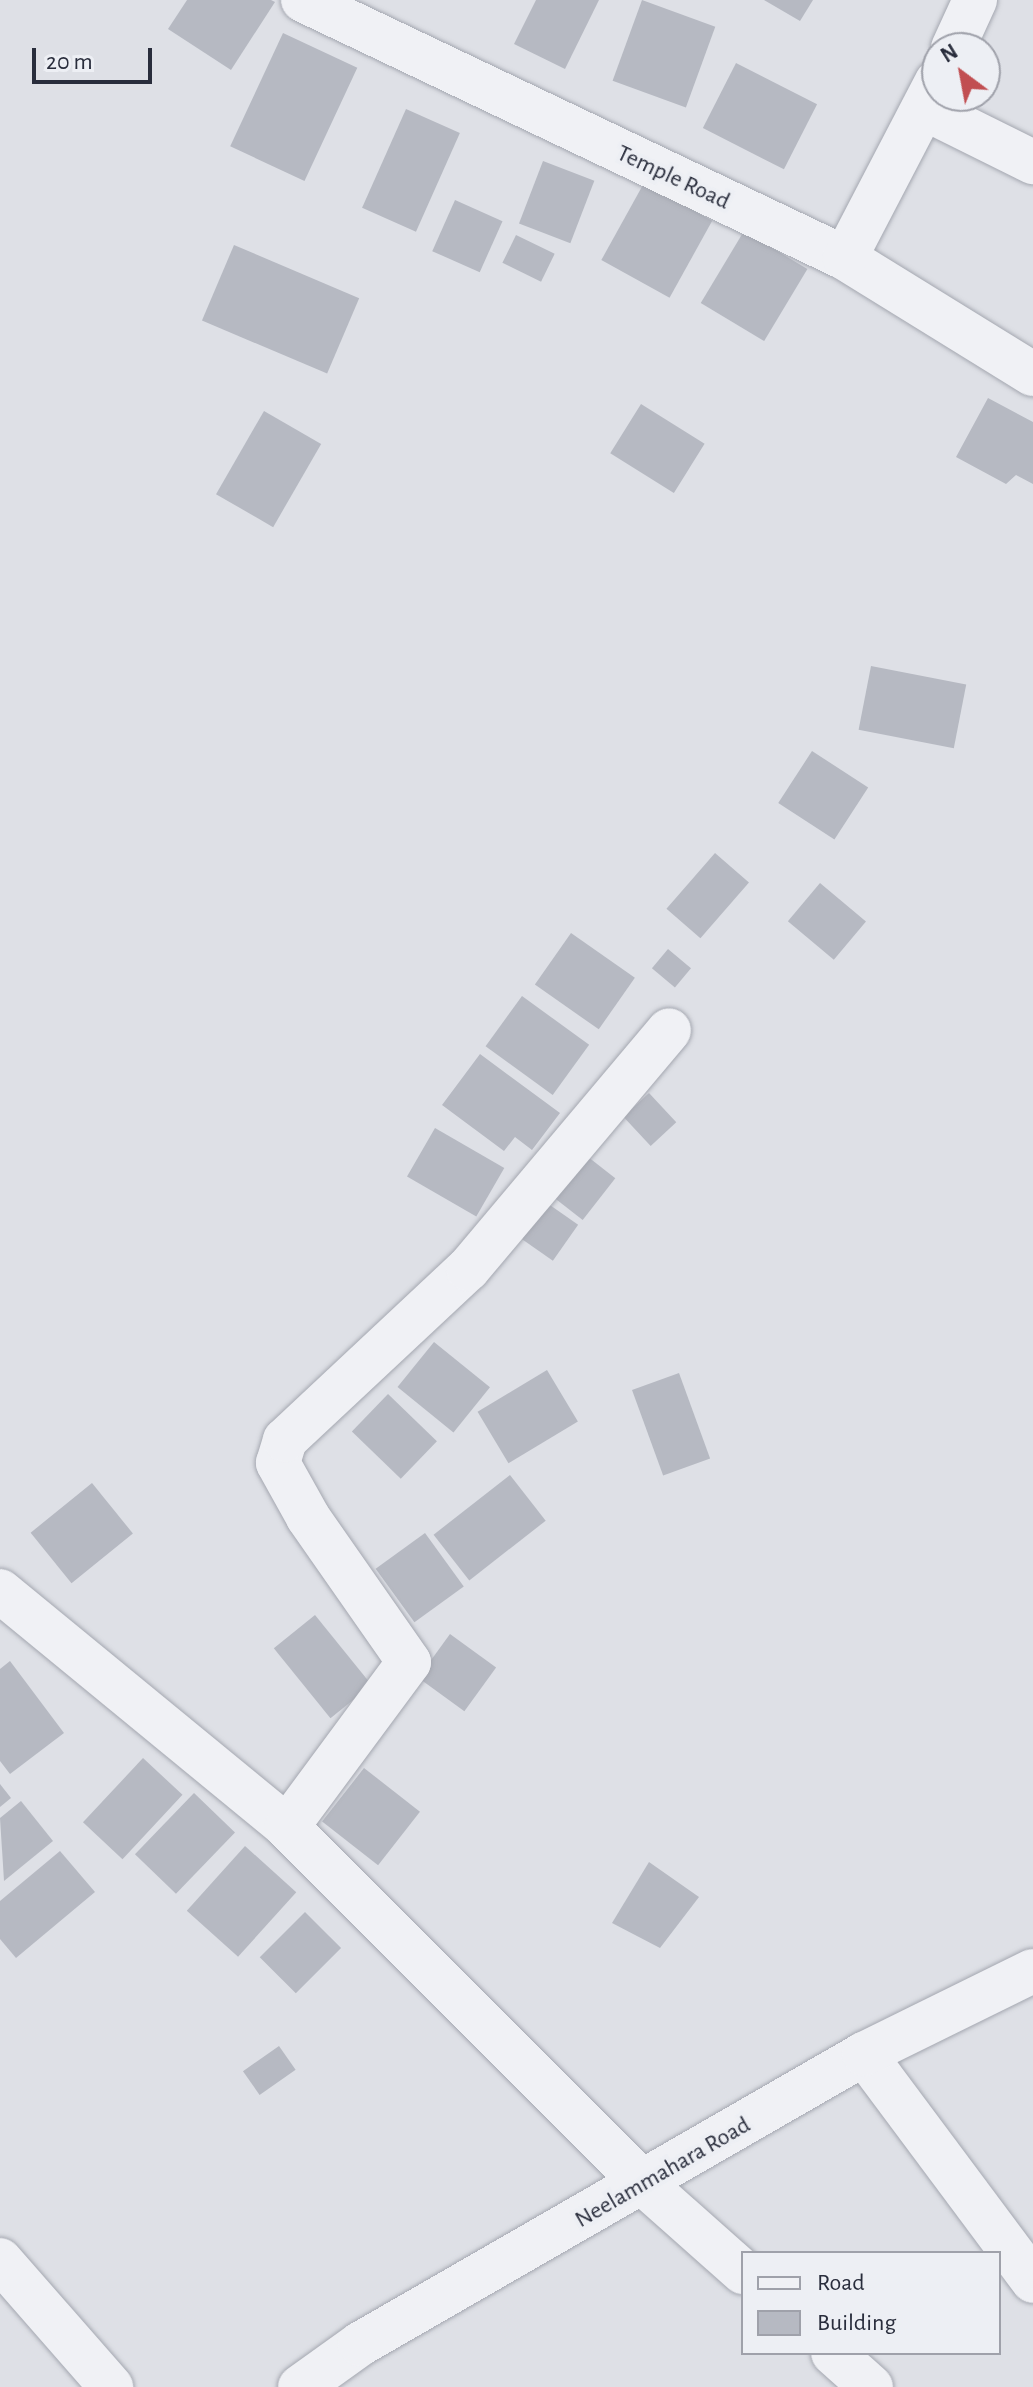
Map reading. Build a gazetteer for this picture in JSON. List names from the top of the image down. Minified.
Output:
{"streets":{"street":["Temple Road","Neelammahara Road"]},"legend":["Road","Building"],"scale_bar":"20 m","north":"top left"}
